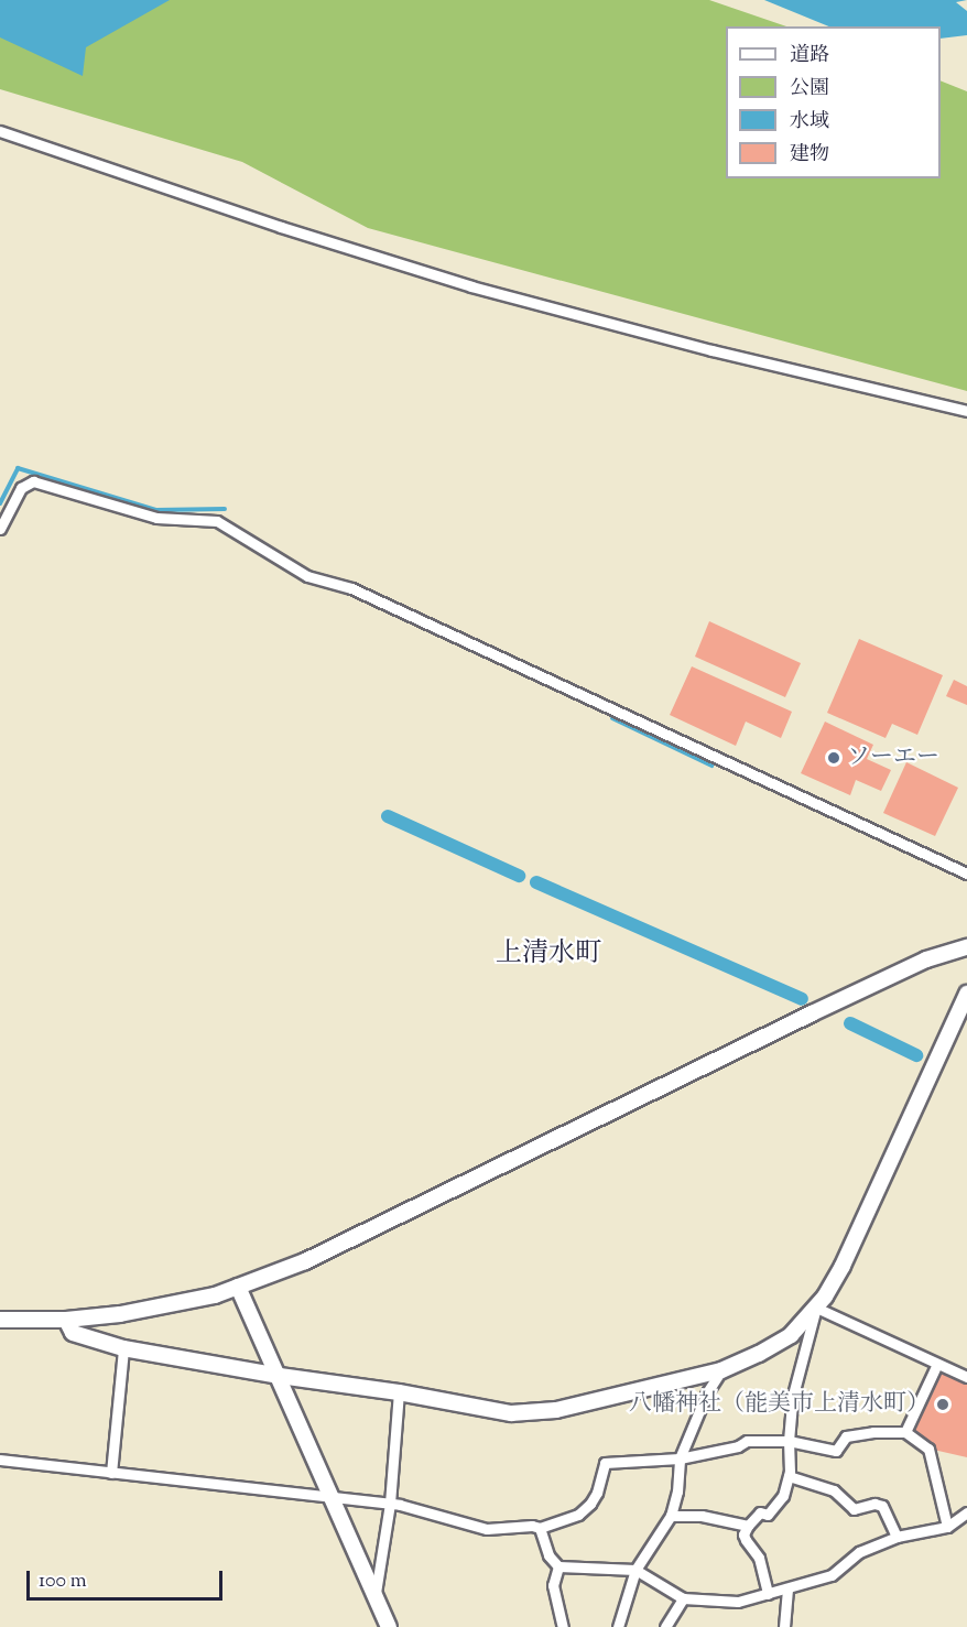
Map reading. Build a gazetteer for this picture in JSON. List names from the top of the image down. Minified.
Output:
{"districts":["上清水町"],"places":["ソーエー","八幡神社（能美市上清水町）"],"legend":["道路","公園","水域","建物"],"scale_bar":"100 m"}
